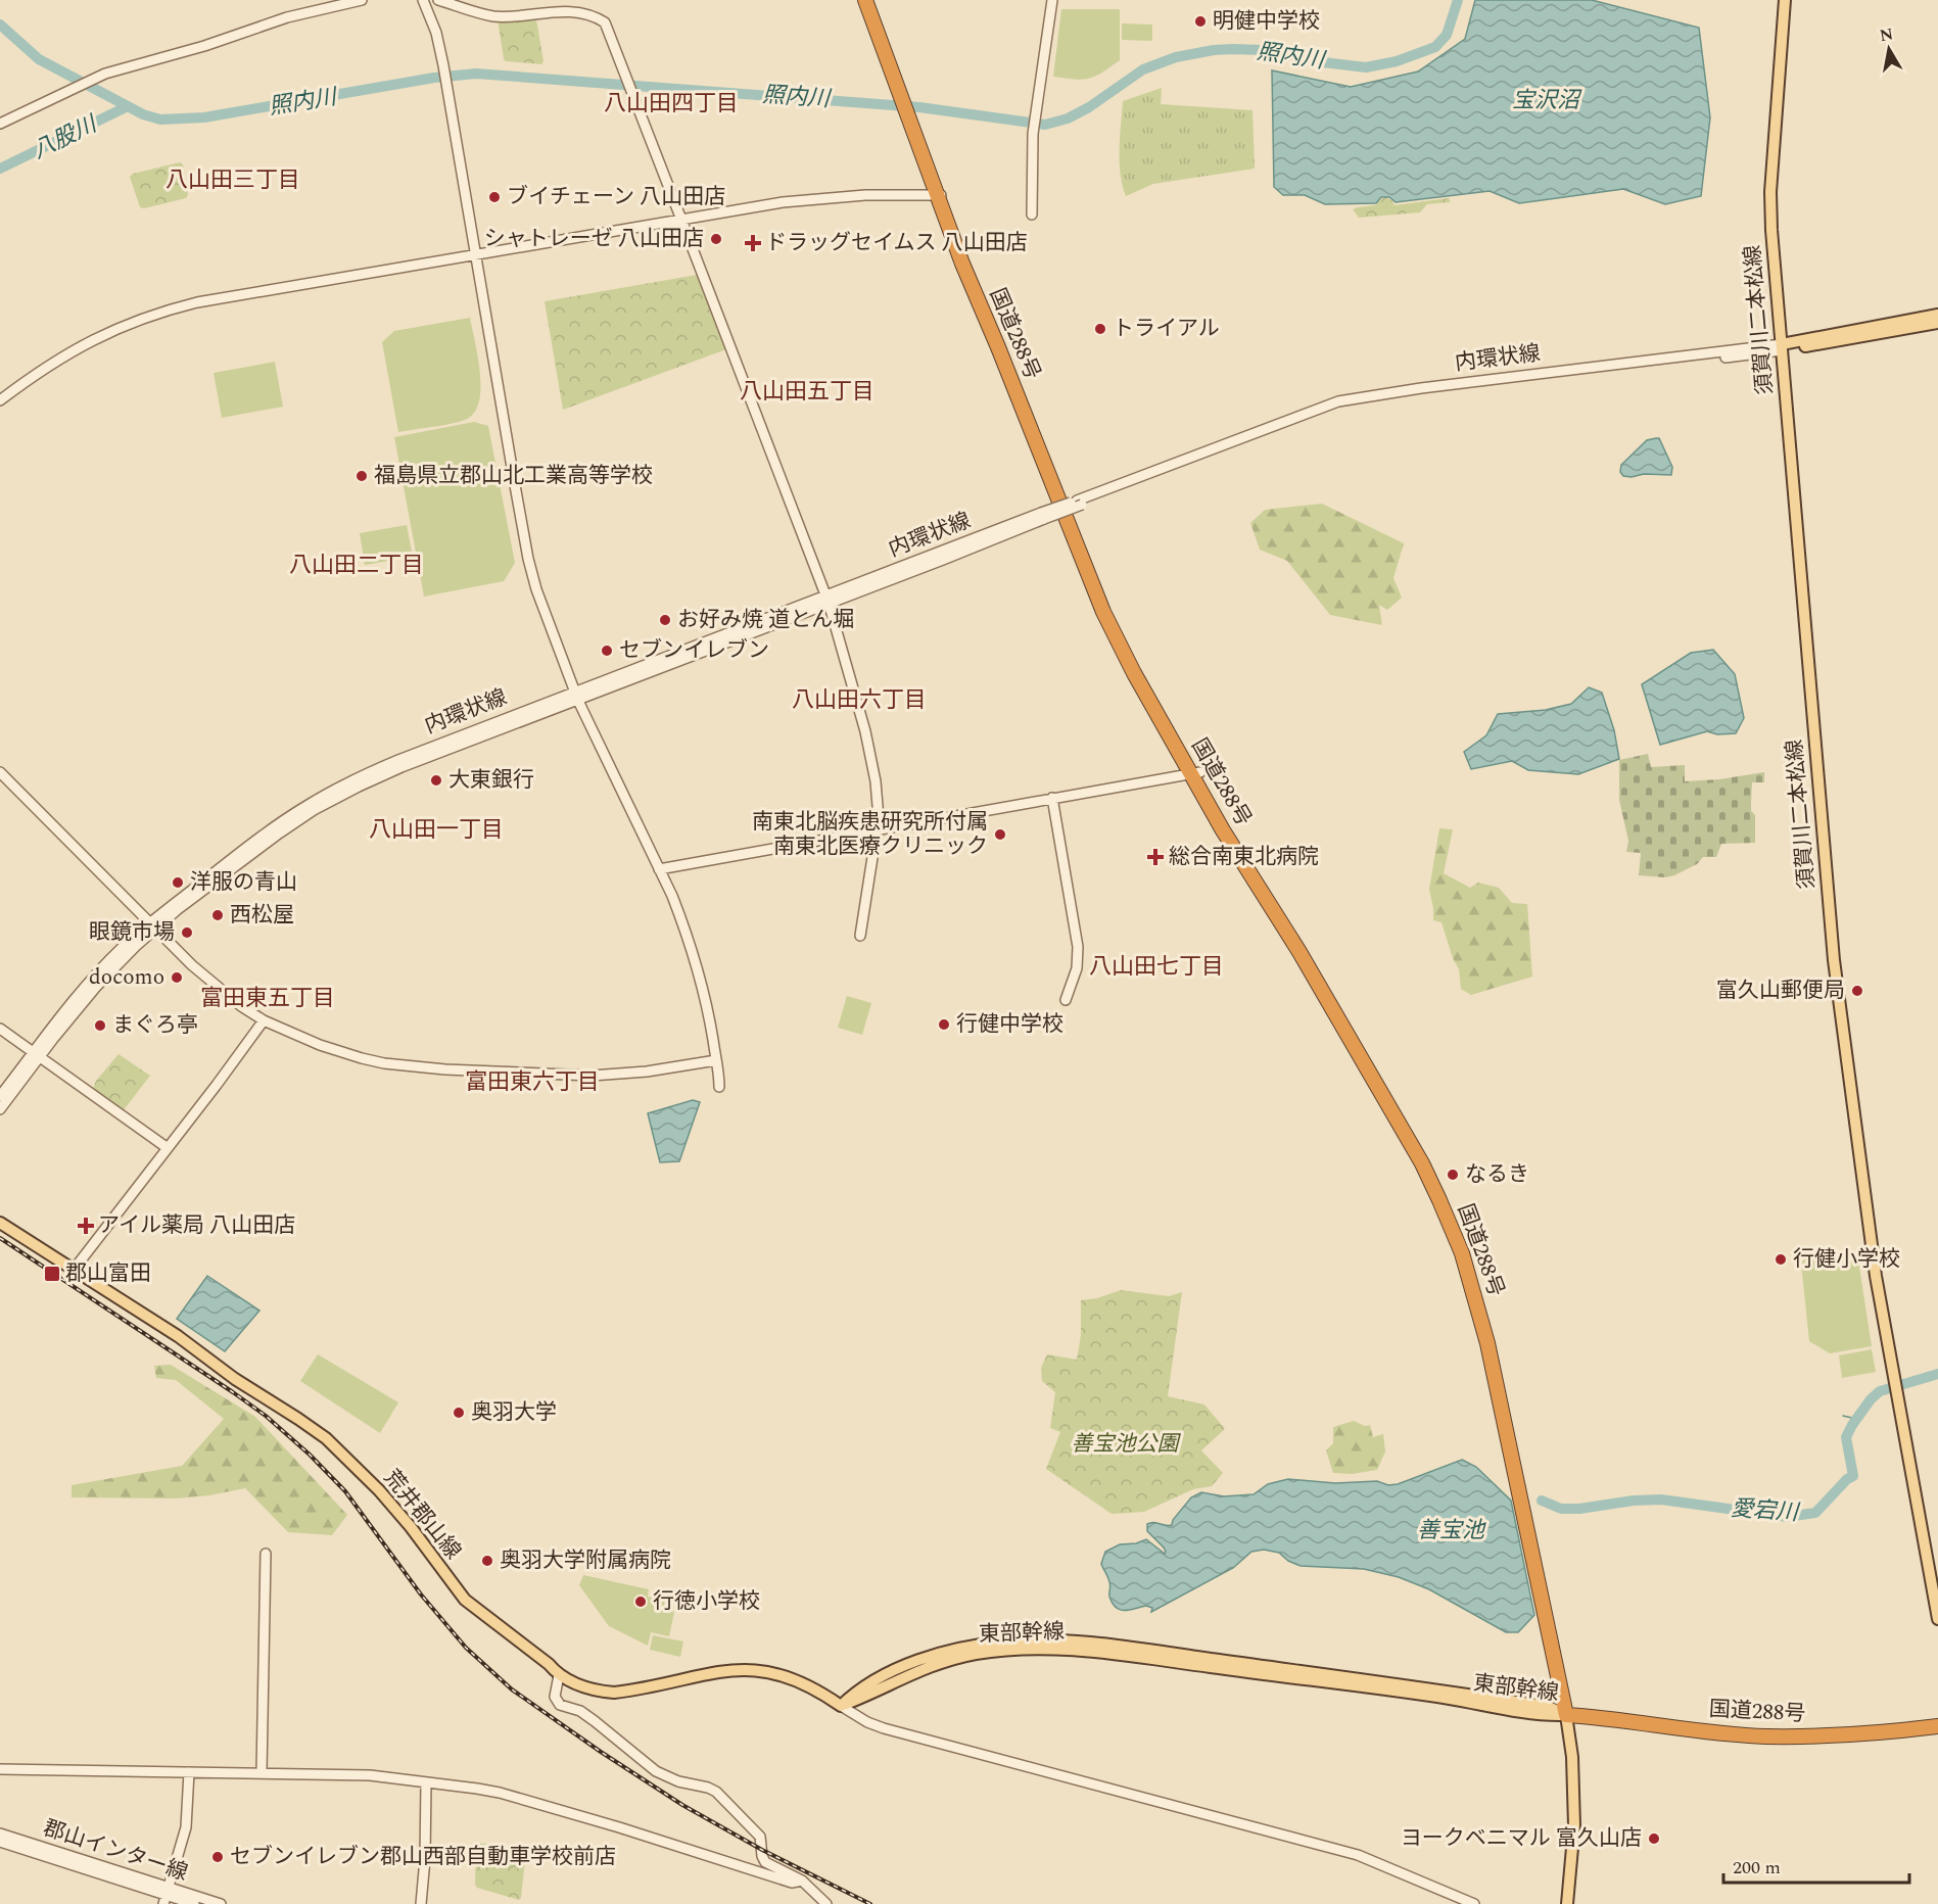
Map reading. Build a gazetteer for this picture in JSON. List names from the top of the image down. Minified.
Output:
{"streets":{"highway":["国道288号"],"main road":["須賀川二本松線","内環状線","荒井郡山線","東部幹線"],"street":["郡山インター線"]},"crossings":[["須賀川二本松線","内環状線"],["国道288号","東部幹線"],["荒井郡山線","東部幹線"]],"districts":["八山田四丁目","八山田三丁目","八山田五丁目","八山田二丁目","八山田六丁目","八山田一丁目","八山田七丁目","富田東五丁目","富田東六丁目"],"water":["照内川","宝沢沼","八股川","愛宕川","善宝池"],"parks":["善宝池公園"],"places":{"other":["明健中学校","ブイチェーン 八山田店","シャトレーゼ 八山田店","トライアル","福島県立郡山北工業高等学校","お好み焼 道とん堀","セブンイレブン","大東銀行","南東北脳疾患研究所付属 南東北医療クリニック","洋服の青山","西松屋","眼鏡市場","docomo","富久山郵便局","行健中学校","まぐろ亭","なるき","行健小学校","奥羽大学","奥羽大学附属病院","行徳小学校","ヨークベニマル 富久山店","セブンイレブン郡山西部自動車学校前店"],"health":["ドラッグセイムス 八山田店","総合南東北病院","アイル薬局 八山田店"],"transit":["郡山富田"]},"scale_bar":"200 m","north":"top"}
